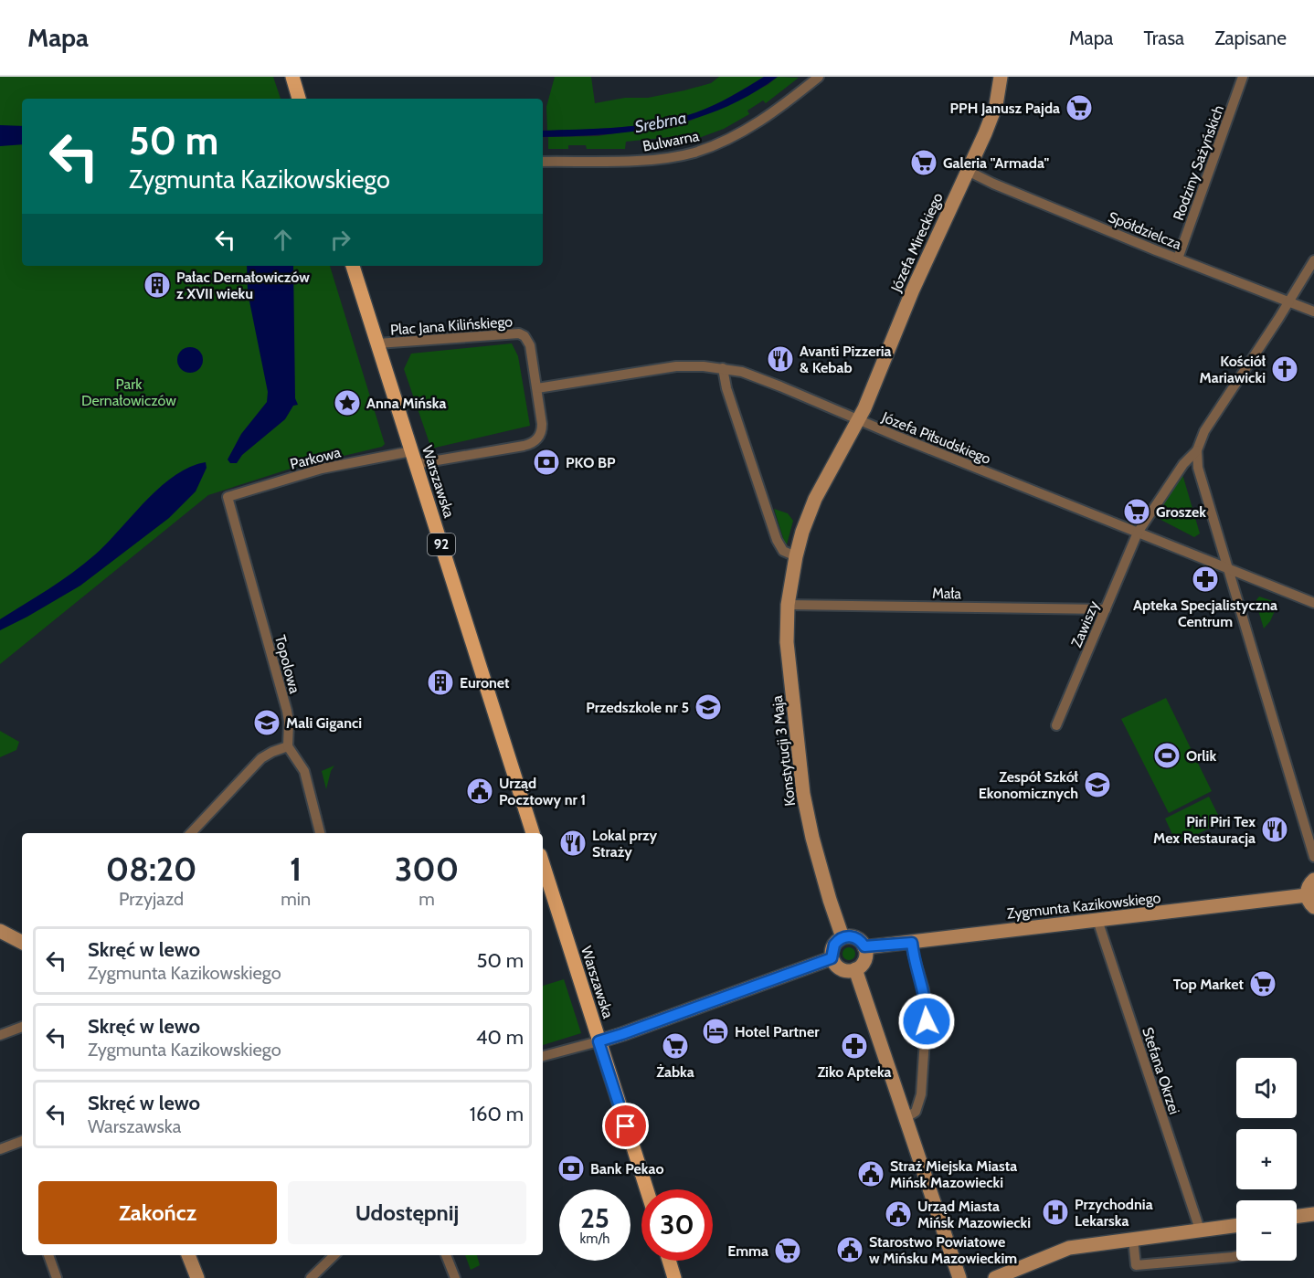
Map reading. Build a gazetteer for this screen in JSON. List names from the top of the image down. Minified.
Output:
{"streets":{"main road":["Warszawska","92"],"street":["Bulwarna","Rodziny Sażyńskich","Spółdzielcza","Józefa Mireckiego","Plac Jana Kilińskiego","Józefa Piłsudskiego","Parkowa","Mała","Zawiszy","Topolowa","Konstytucji 3 Maja","Zygmunta Kazikowskiego","Stefana Okrzei"]},"crossings":[["Rodziny Sażyńskich","Spółdzielcza"],["Spółdzielcza","Józefa Mireckiego"],["Józefa Mireckiego","Józefa Piłsudskiego"],["Józefa Mireckiego","Konstytucji 3 Maja"],["Plac Jana Kilińskiego","Józefa Piłsudskiego"],["Plac Jana Kilińskiego","Parkowa"],["Plac Jana Kilińskiego","Warszawska"],["Józefa Piłsudskiego","Zawiszy"],["Józefa Piłsudskiego","Konstytucji 3 Maja"],["Parkowa","Warszawska"],["Parkowa","Topolowa"],["Mała","Zawiszy"],["Mała","Konstytucji 3 Maja"],["Konstytucji 3 Maja","Zygmunta Kazikowskiego"],["Zygmunta Kazikowskiego","Stefana Okrzei"]],"water":["Srebrna"],"parks":["Park Dernałowiczów"],"places":{"supermarket":["PPH Janusz Pajda","Galeria \"Armada\"","Groszek","Top Market","Żabka","Emma"],"building":["Pałac Dernałowiczów z XVII wieku","Euronet"],"restaurant":["Avanti Pizzeria & Kebab","Piri Piri Tex Mex Restauracja","Lokal przy Straży"],"church":["Kościół Mariawicki"],"place":["Anna Mińska"],"bank":["PKO BP","Bank Pekao"],"pharmacy":["Apteka Specjalistyczna Centrum","Ziko Apteka"],"school or university":["Przedszkole nr 5","Mali Giganci","Zespół Szkół Ekonomicznych"],"sports":["Orlik"],"public building":["Urząd Pocztowy nr 1","Straż Miejska Miasta Mińsk Mazowiecki","Urząd Miasta Mińsk Mazowiecki","Starostwo Powiatowe w Mińsku Mazowieckim"],"hotel":["Hotel Partner"],"hospital":["Przychodnia Lekarska"]},"page":{"header":"Mapa","nav":["Mapa","Trasa","Zapisane"],"turn":["50 m","Zygmunta Kazikowskiego"],"eta":["08:20","Przyjazd","1","min","300","m"],"list":[{"name":"Skręć w lewo","note":"Zygmunta Kazikowskiego","value":"50 m"},{"name":"Skręć w lewo","note":"Zygmunta Kazikowskiego","value":"40 m"},{"name":"Skręć w lewo","note":"Warszawska","value":"160 m"}],"map_buttons":["+","−"],"buttons":["Zakończ","Udostępnij"],"speed":"25 km/h","limit":"30"}}
